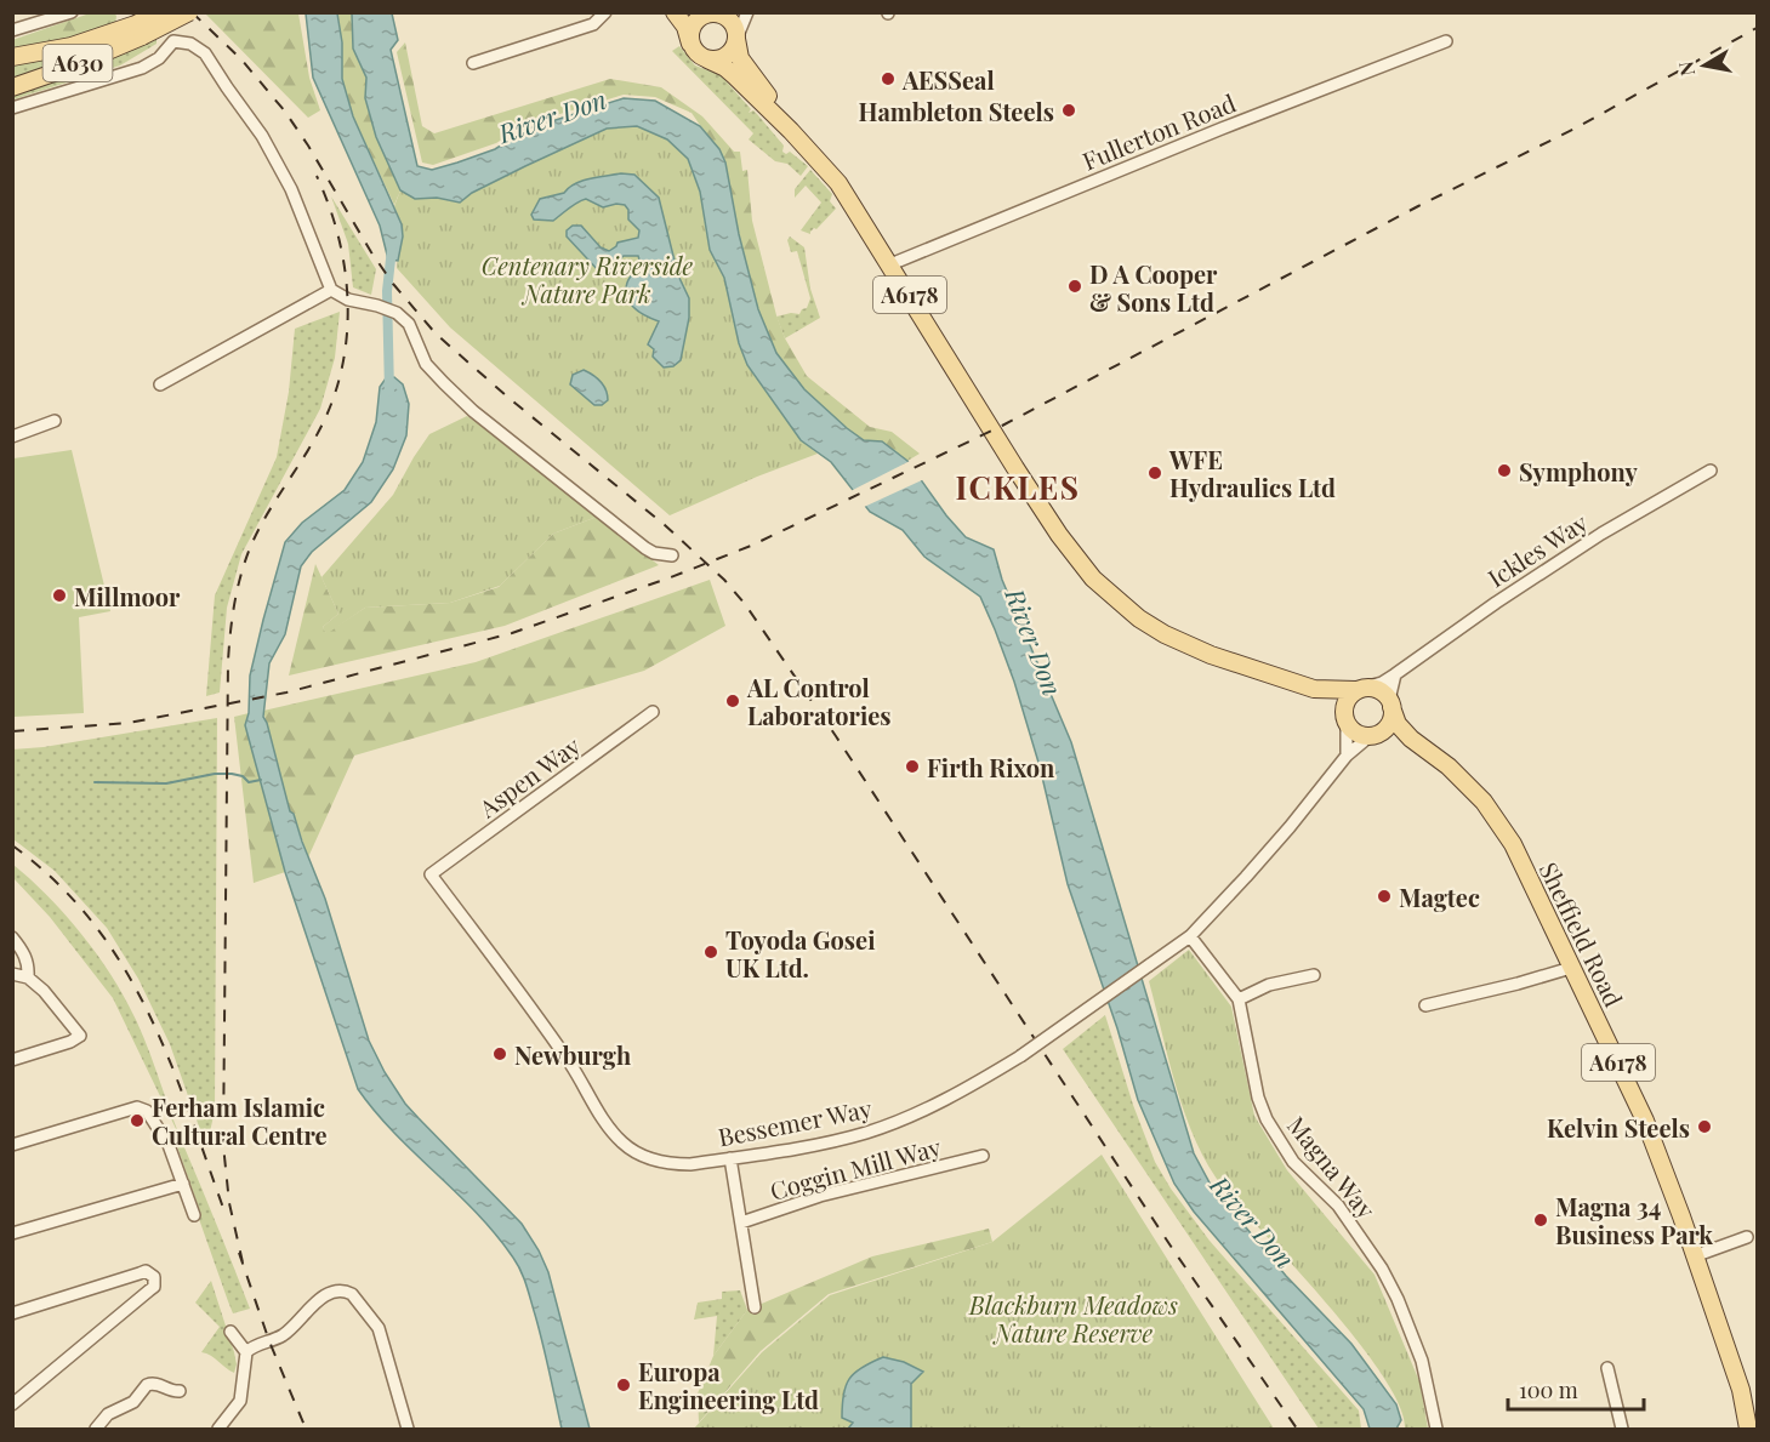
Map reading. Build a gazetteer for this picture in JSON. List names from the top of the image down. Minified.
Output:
{"streets":{"main road":["A630","A6178","Sheffield Road"],"street":["Fullerton Road","Ickles Way","Aspen Way","Bessemer Way","Magna Way","Coggin Mill Way"]},"crossings":[["Fullerton Road","A6178"],["A6178","Ickles Way"],["A6178","Sheffield Road"],["A6178","Bessemer Way"],["Ickles Way","Sheffield Road"],["Ickles Way","Bessemer Way"],["Aspen Way","Bessemer Way"],["Sheffield Road","Bessemer Way"],["Bessemer Way","Magna Way"]],"districts":["ICKLES"],"water":["River Don"],"parks":["Centenary Riverside Nature Park","Blackburn Meadows Nature Reserve"],"places":["AESSeal","Hambleton Steels","D A Cooper & Sons Ltd","Symphony","WFE Hydraulics Ltd","Millmoor","AL Control Laboratories","Firth Rixon","Magtec","Toyoda Gosei UK Ltd.","Newburgh","Ferham Islamic Cultural Centre","Kelvin Steels","Magna 34 Business Park","Europa Engineering Ltd"],"scale_bar":"100 m","north":"left"}
